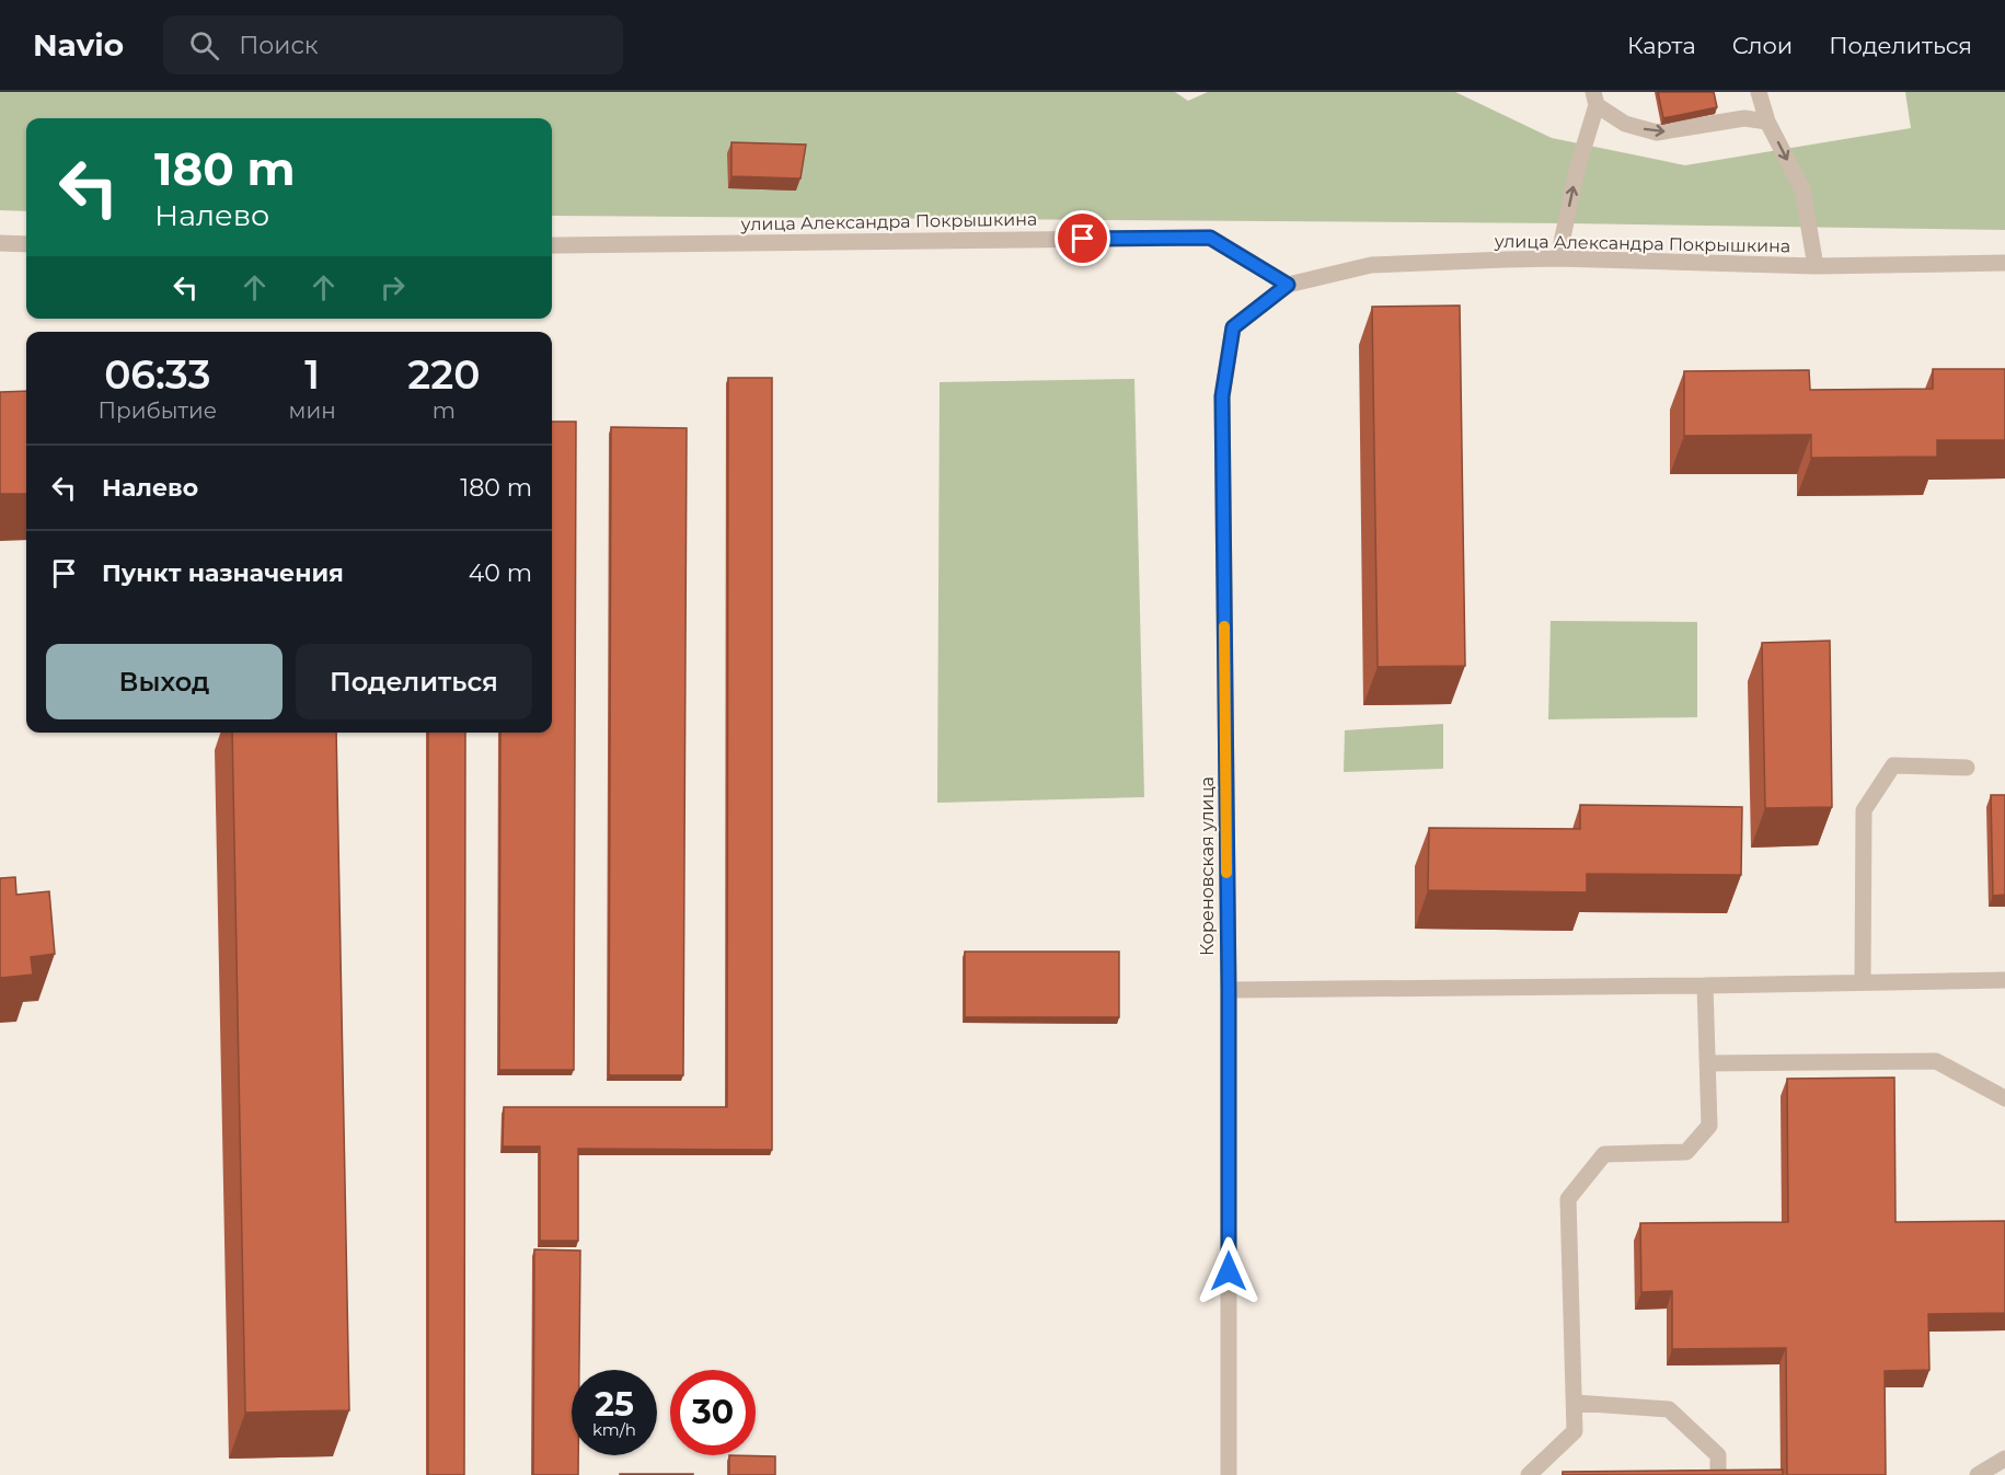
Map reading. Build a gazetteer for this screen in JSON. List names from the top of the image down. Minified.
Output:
{"streets":{"street":["улица Александра Покрышкина","Кореновская улица"]},"crossings":[["улица Александра Покрышкина","Кореновская улица"]],"page":{"header":"Navio","search":"Поиск","nav":["Карта","Слои","Поделиться"],"turn":["180 m","Налево"],"eta":["06:33","Прибытие","1","мин","220","m"],"list":[{"name":"Налево","value":"180 m"},{"name":"Пункт назначения","value":"40 m"}],"buttons":["Выход","Поделиться"],"speed":"25 km/h","limit":"30"}}
